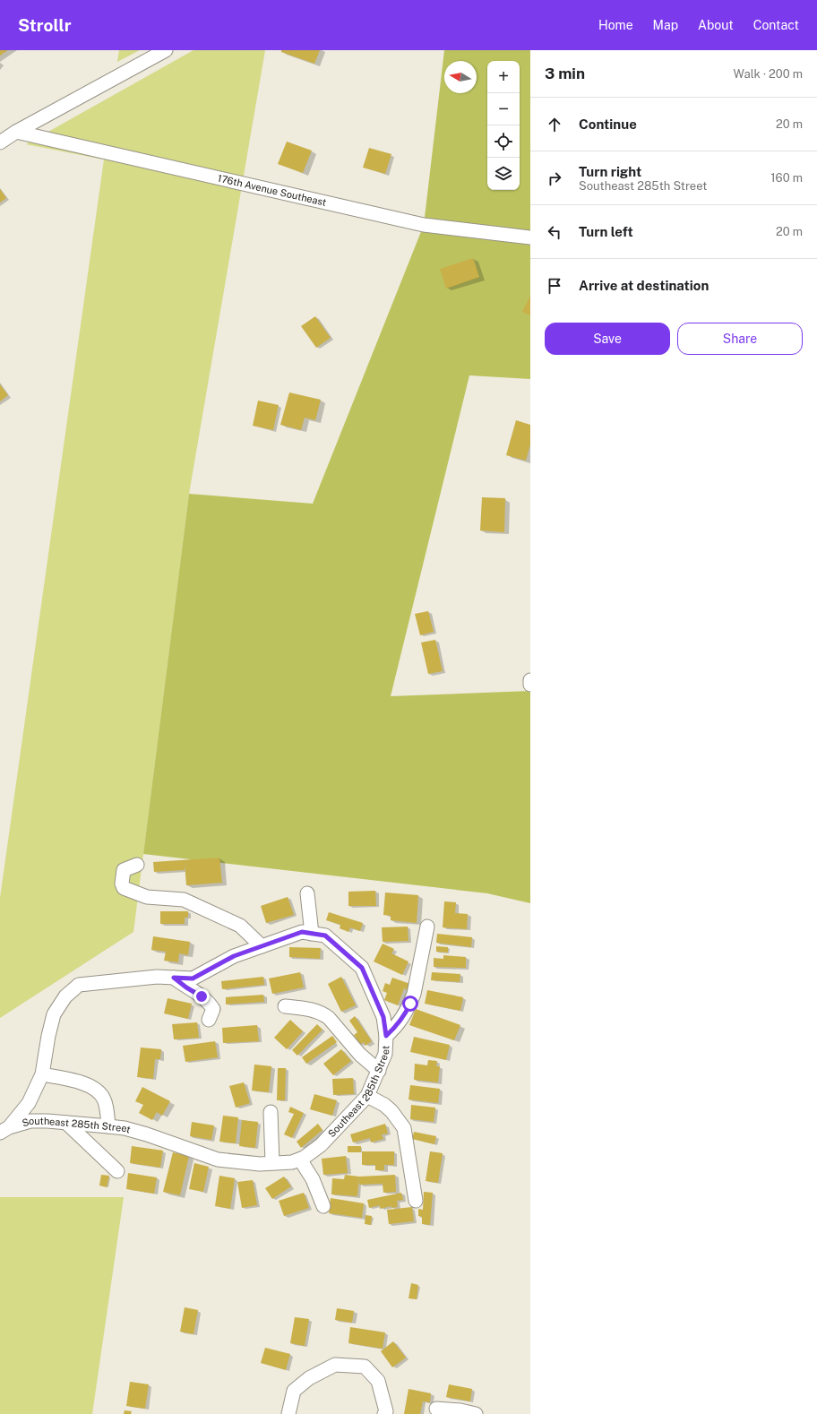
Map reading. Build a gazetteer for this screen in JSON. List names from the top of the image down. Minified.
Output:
{"streets":{"street":["176th Avenue Southeast","Southeast 285th Street"]},"north":"left","page":{"header":"Strollr","nav":["Home","Map","About","Contact"],"heading":["3 min","Walk · 200 m"],"map_buttons":["+","−"],"list":[["Continue","20 m"],["Turn right","Southeast 285th Street","160 m"],["Turn left","20 m"],"Arrive at destination"],"buttons":["Save","Share"]}}
